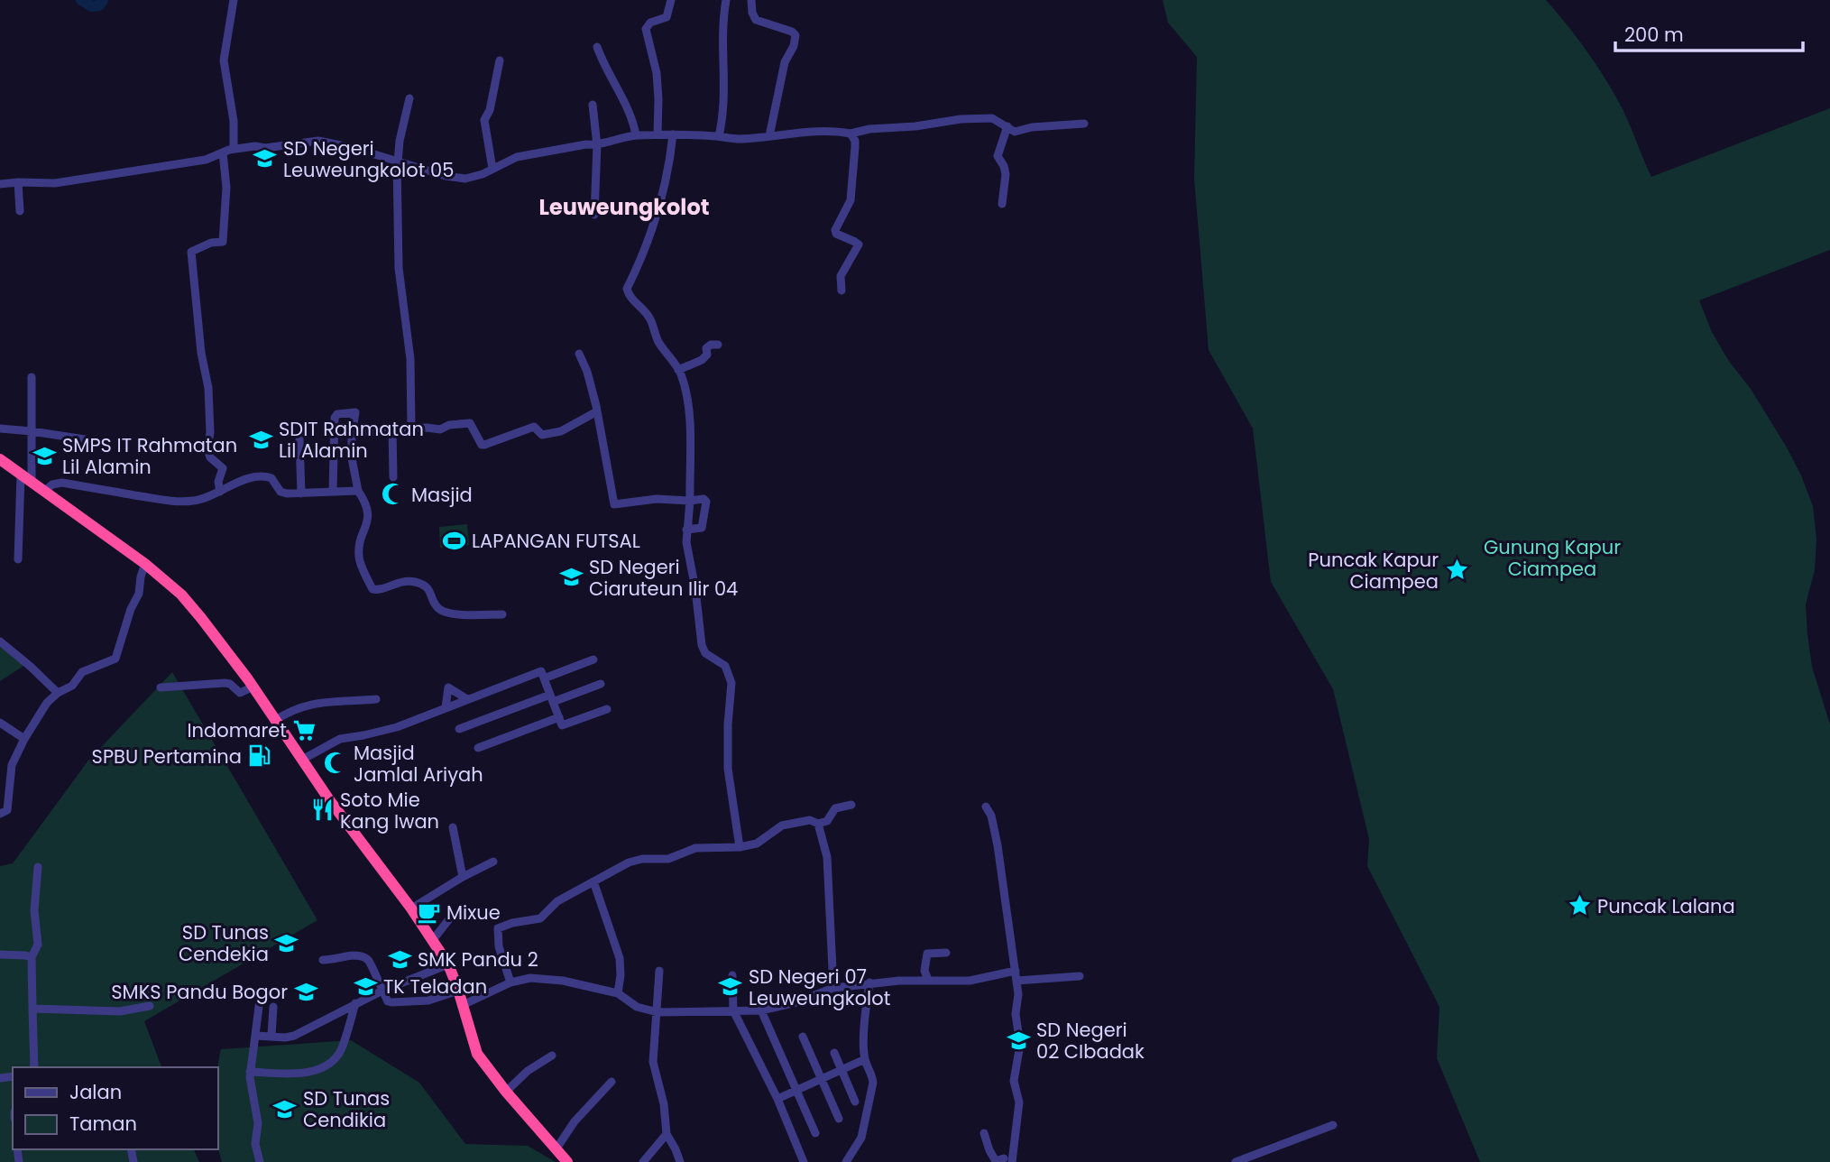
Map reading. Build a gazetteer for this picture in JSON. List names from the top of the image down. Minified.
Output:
{"districts":["Leuweungkolot"],"parks":["Gunung Kapur Ciampea"],"places":{"school or university":["SD Negeri Leuweungkolot 05","SDIT Rahmatan Lil Alamin","SMPS IT Rahmatan Lil Alamin","SD Negeri Ciaruteun Ilir 04","SD Tunas Cendekia","SMK Pandu 2","TK Teladan","SD Negeri 07 Leuweungkolot","SMKS Pandu Bogor","SD Negeri 02 CIbadak","SD Tunas Cendikia"],"mosque":["Masjid","Masjid Jamlal Ariyah"],"sports":["LAPANGAN FUTSAL"],"place":["Puncak Kapur Ciampea","Puncak Lalana"],"supermarket":["Indomaret"],"fuel station":["SPBU Pertamina"],"restaurant":["Soto Mie Kang Iwan"],"cafe":["Mixue"]},"legend":["Jalan","Taman"],"scale_bar":"200 m"}
